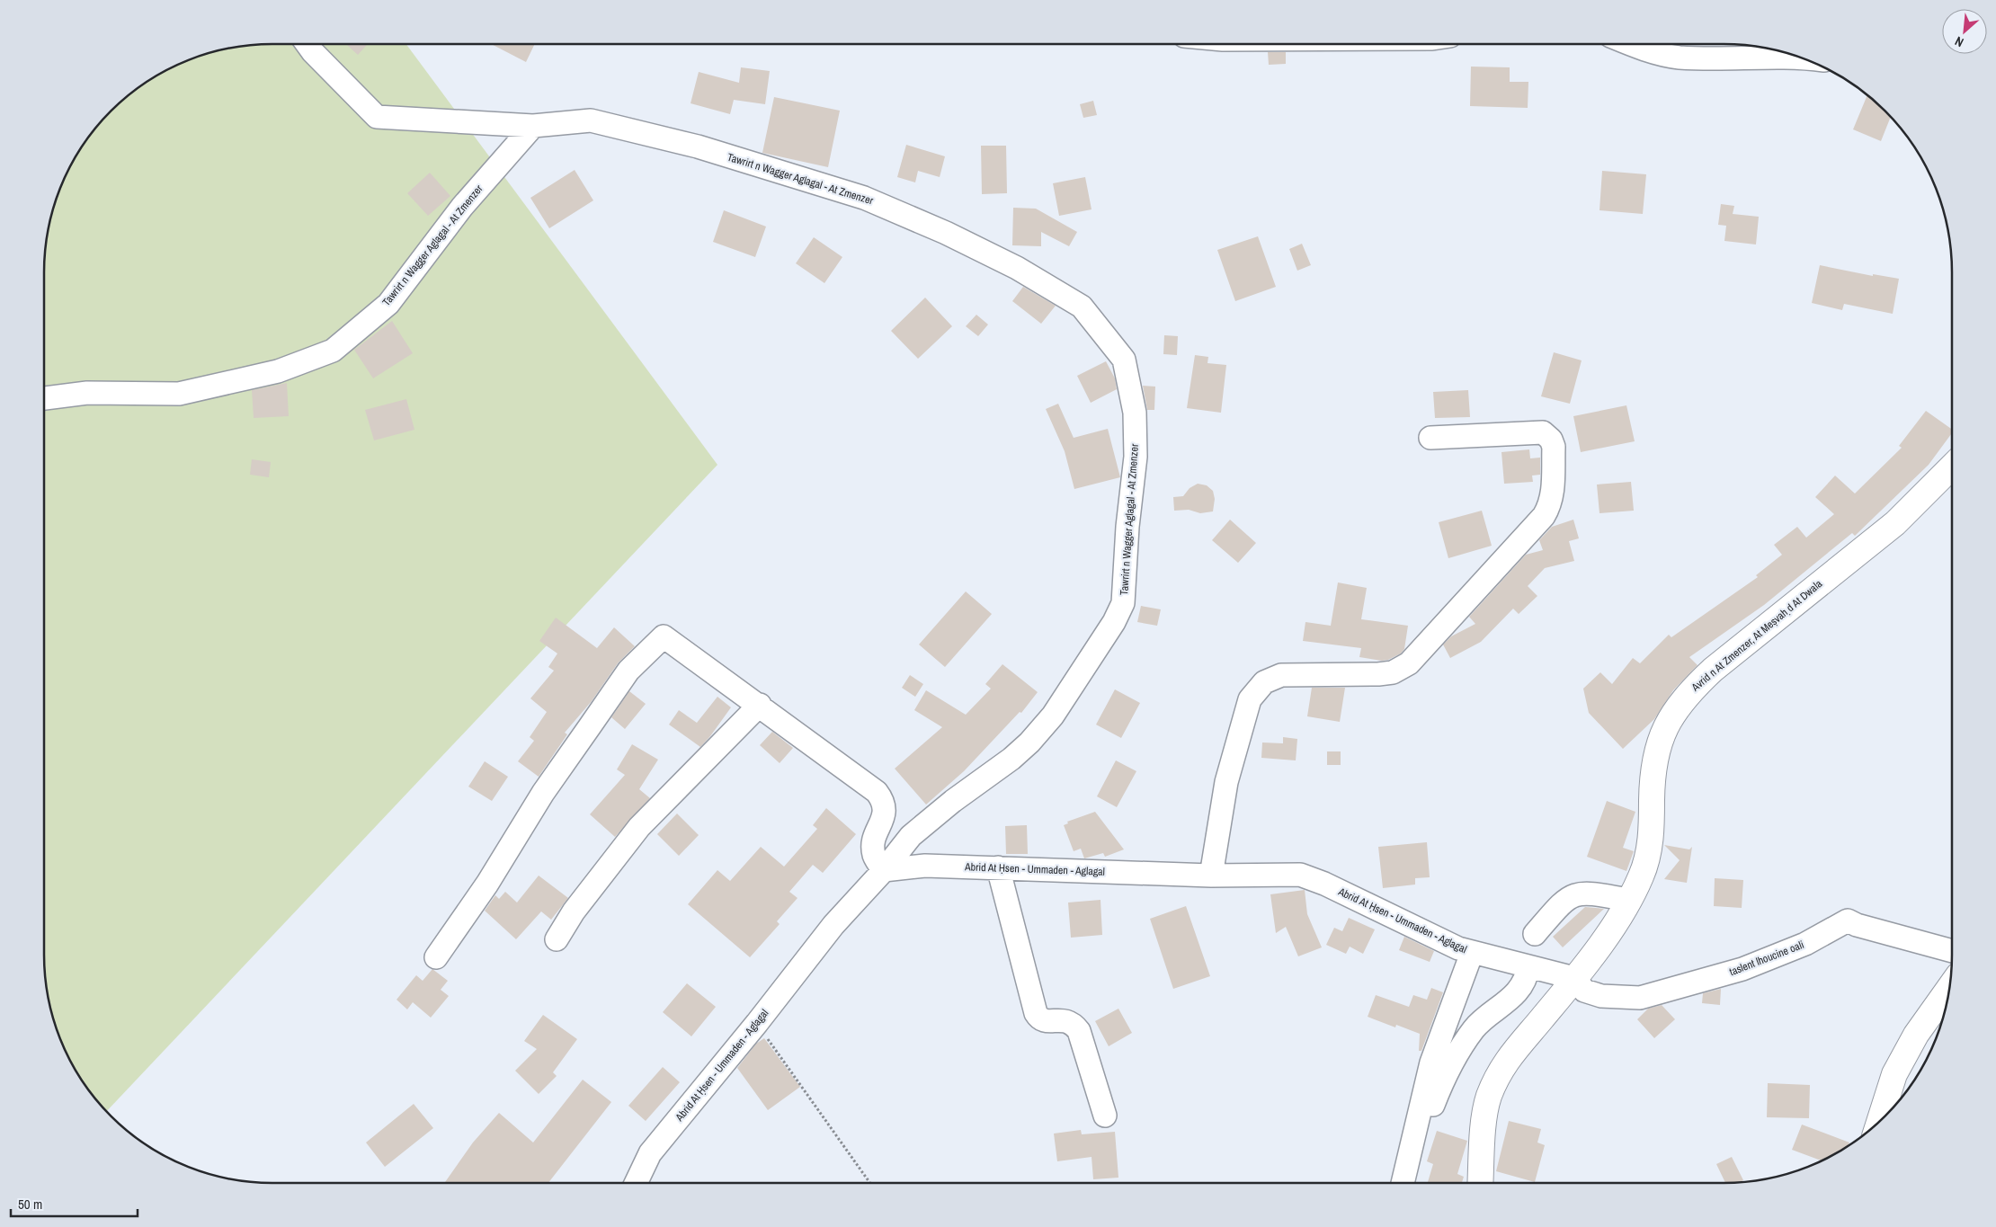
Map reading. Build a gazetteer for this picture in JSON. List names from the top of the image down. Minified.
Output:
{"streets":{"main road":["Avrid n At Zmenzer, At Meṣvaḥ d At Dwala"],"street":["Tawrirt n Wagger Aglagal - At Zmenzer","Abrid At Ḥsen - Ummaden - Aglagal","taslent lhoucine oali"]},"crossings":[["Tawrirt n Wagger Aglagal - At Zmenzer","Abrid At Ḥsen - Ummaden - Aglagal"],["Avrid n At Zmenzer, At Meṣvaḥ d At Dwala","Abrid At Ḥsen - Ummaden - Aglagal"],["Avrid n At Zmenzer, At Meṣvaḥ d At Dwala","taslent lhoucine oali"],["Abrid At Ḥsen - Ummaden - Aglagal","taslent lhoucine oali"]],"scale_bar":"50 m","north":"bottom left"}
